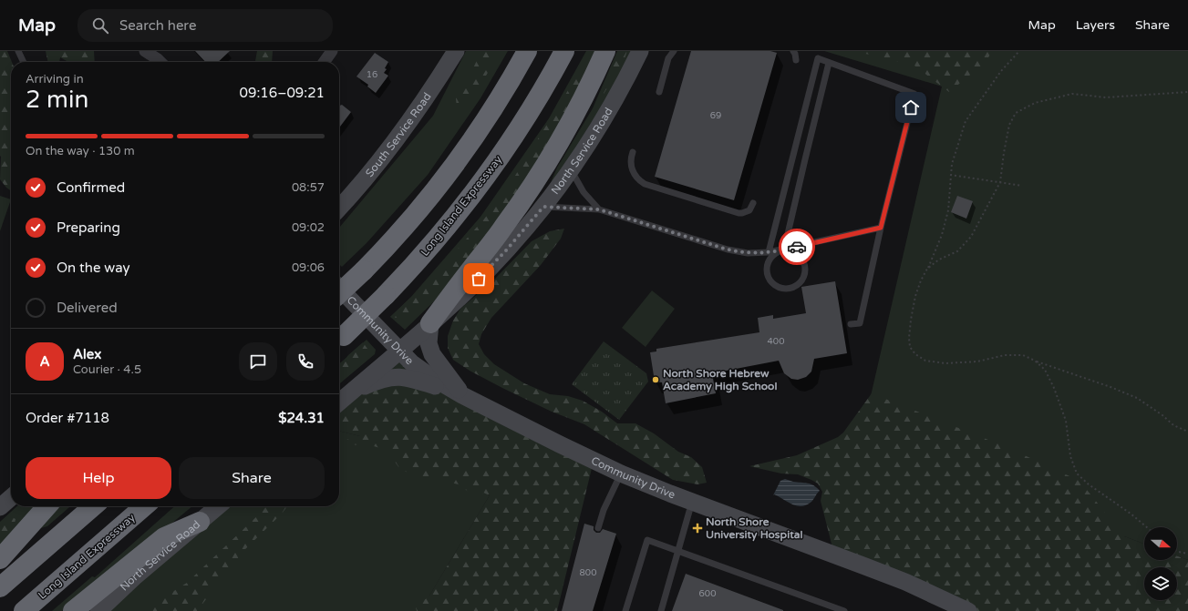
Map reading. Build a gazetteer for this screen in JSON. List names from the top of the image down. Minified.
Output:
{"streets":{"highway":["Long Island Expressway"],"main road":["South Service Road","North Service Road","Community Drive"]},"crossings":[["North Service Road","Community Drive"]],"places":{"other":["North Shore Hebrew Academy High School"],"health":["North Shore University Hospital"]},"house_numbers":["16","69","400","800","600"],"north":"right","page":{"header":"Map","search":"Search here","nav":["Map","Layers","Share"],"heading":["2 min","Arriving in","09:16–09:21"],"panel":["Alex","Courier · 4.5","Order #7118","$24.31"],"bar":"On the way · 130 m","list":[["Confirmed","08:57"],["Preparing","09:02"],["On the way","09:06"],"Delivered"],"round":"A","buttons":["Help","Share"]}}
